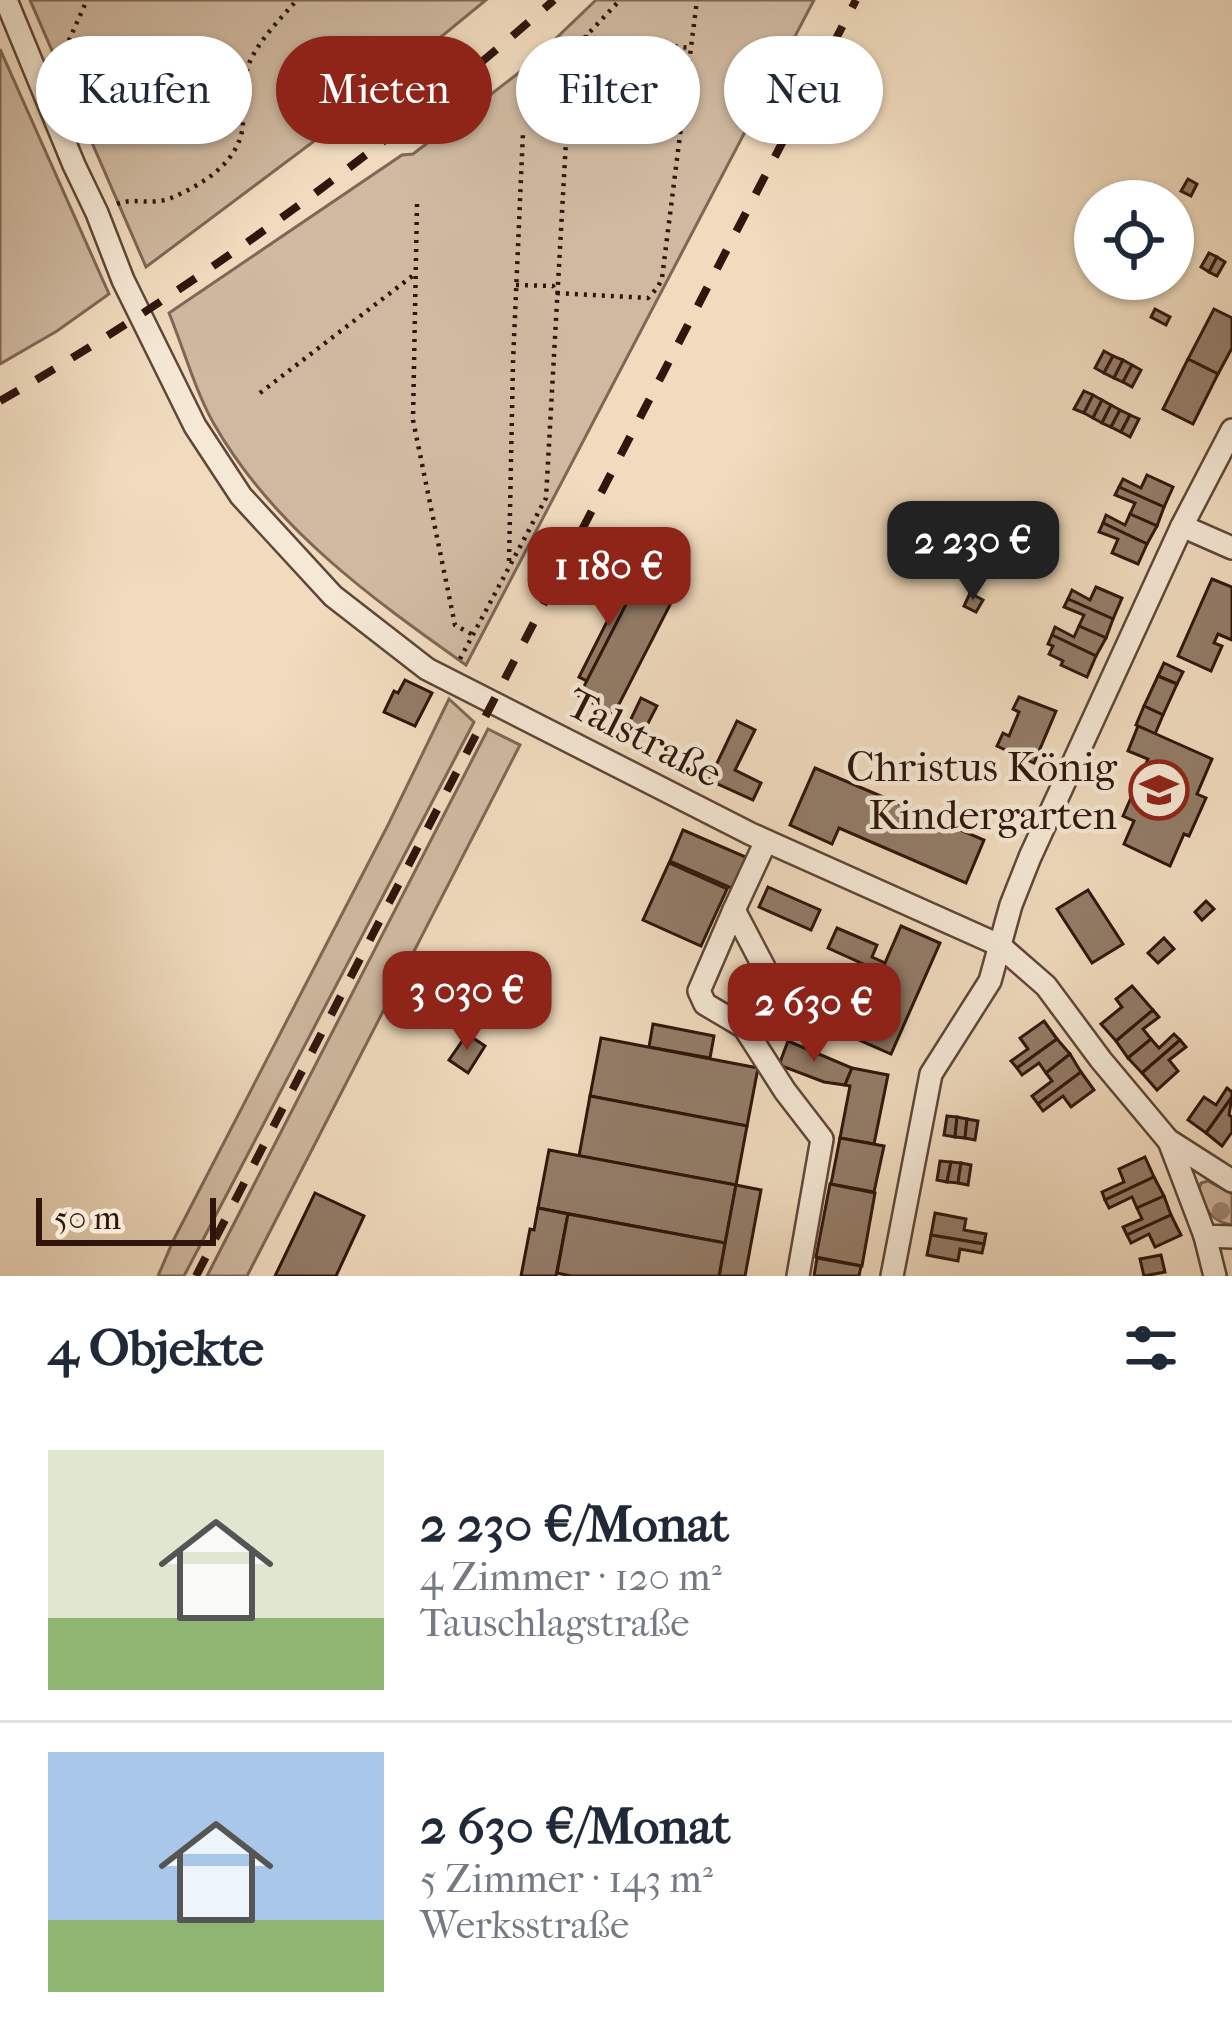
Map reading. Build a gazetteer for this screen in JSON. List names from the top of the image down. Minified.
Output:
{"streets":{"street":["Talstraße"]},"places":{"school or university":["Christus König Kindergarten"]},"scale_bar":"50 m","page":{"chip":["Kaufen","Mieten","Filter","Neu"],"price":["2 230 €","1 180 €","3 030 €","2 630 €"],"scale":"50 m","heading":"4 Objekte","list":[{"name":"2 230 €/Monat","note":"4 Zimmer · 120 m² · Tauschlagstraße"},{"name":"2 630 €/Monat","note":"5 Zimmer · 143 m² · Werksstraße"}]}}
